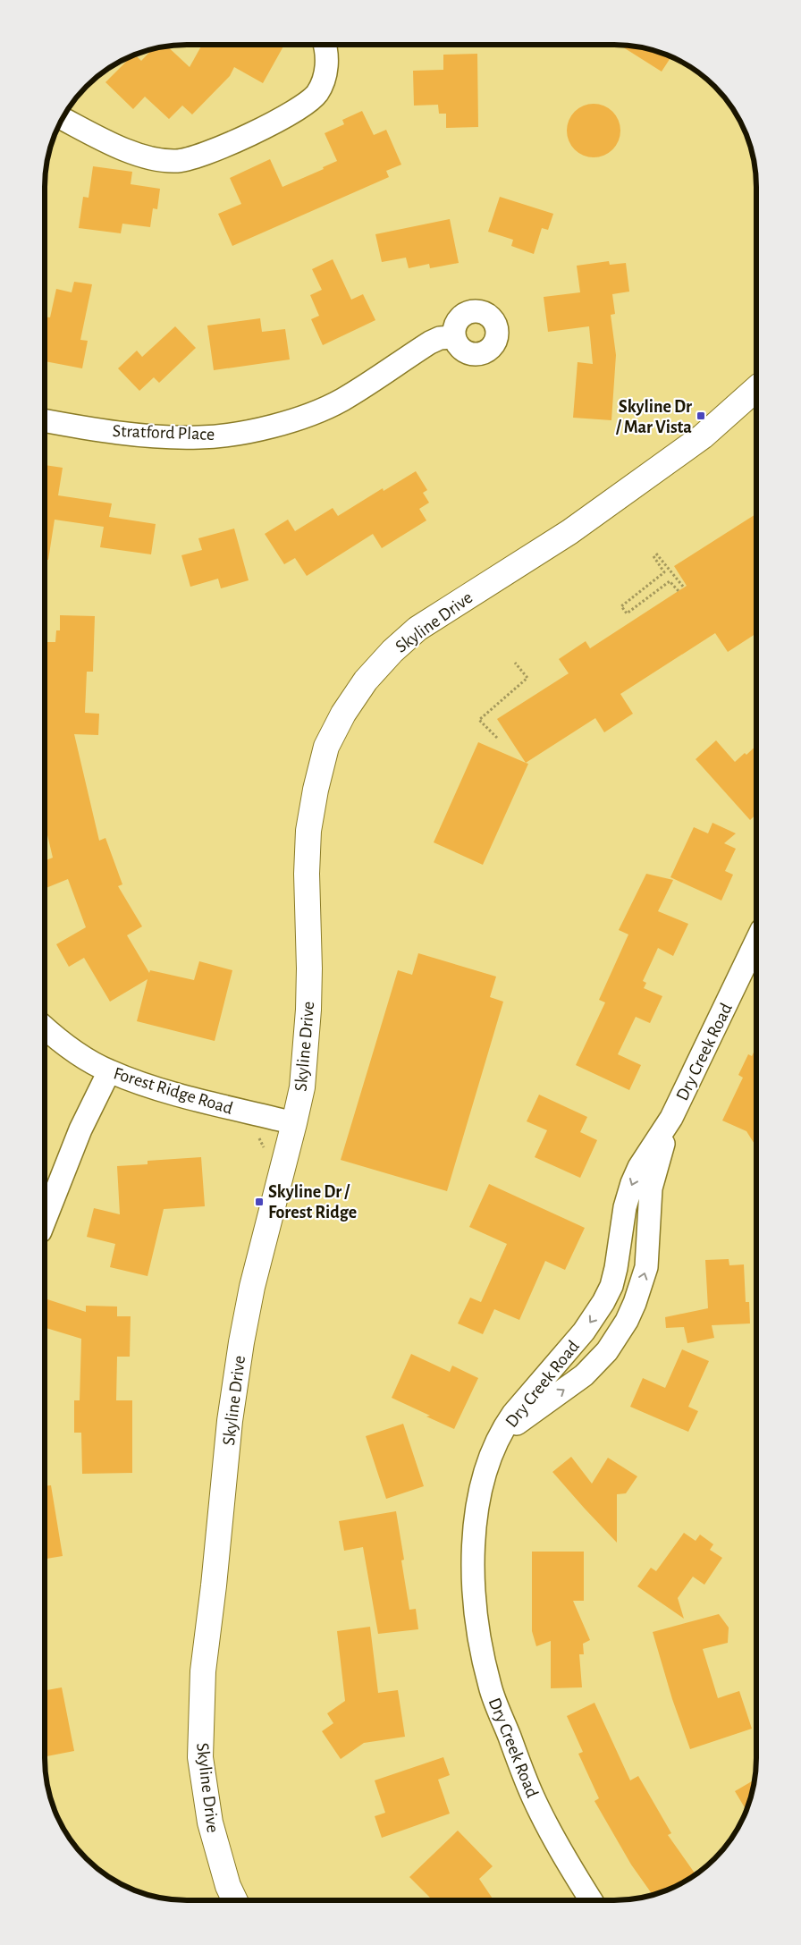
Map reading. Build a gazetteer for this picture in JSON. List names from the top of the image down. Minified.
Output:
{"streets":{"street":["Stratford Place","Skyline Drive","Dry Creek Road","Forest Ridge Road"]},"crossings":[["Skyline Drive","Forest Ridge Road"]],"places":{"transit":["Skyline Dr / Mar Vista","Skyline Dr / Forest Ridge"]}}
